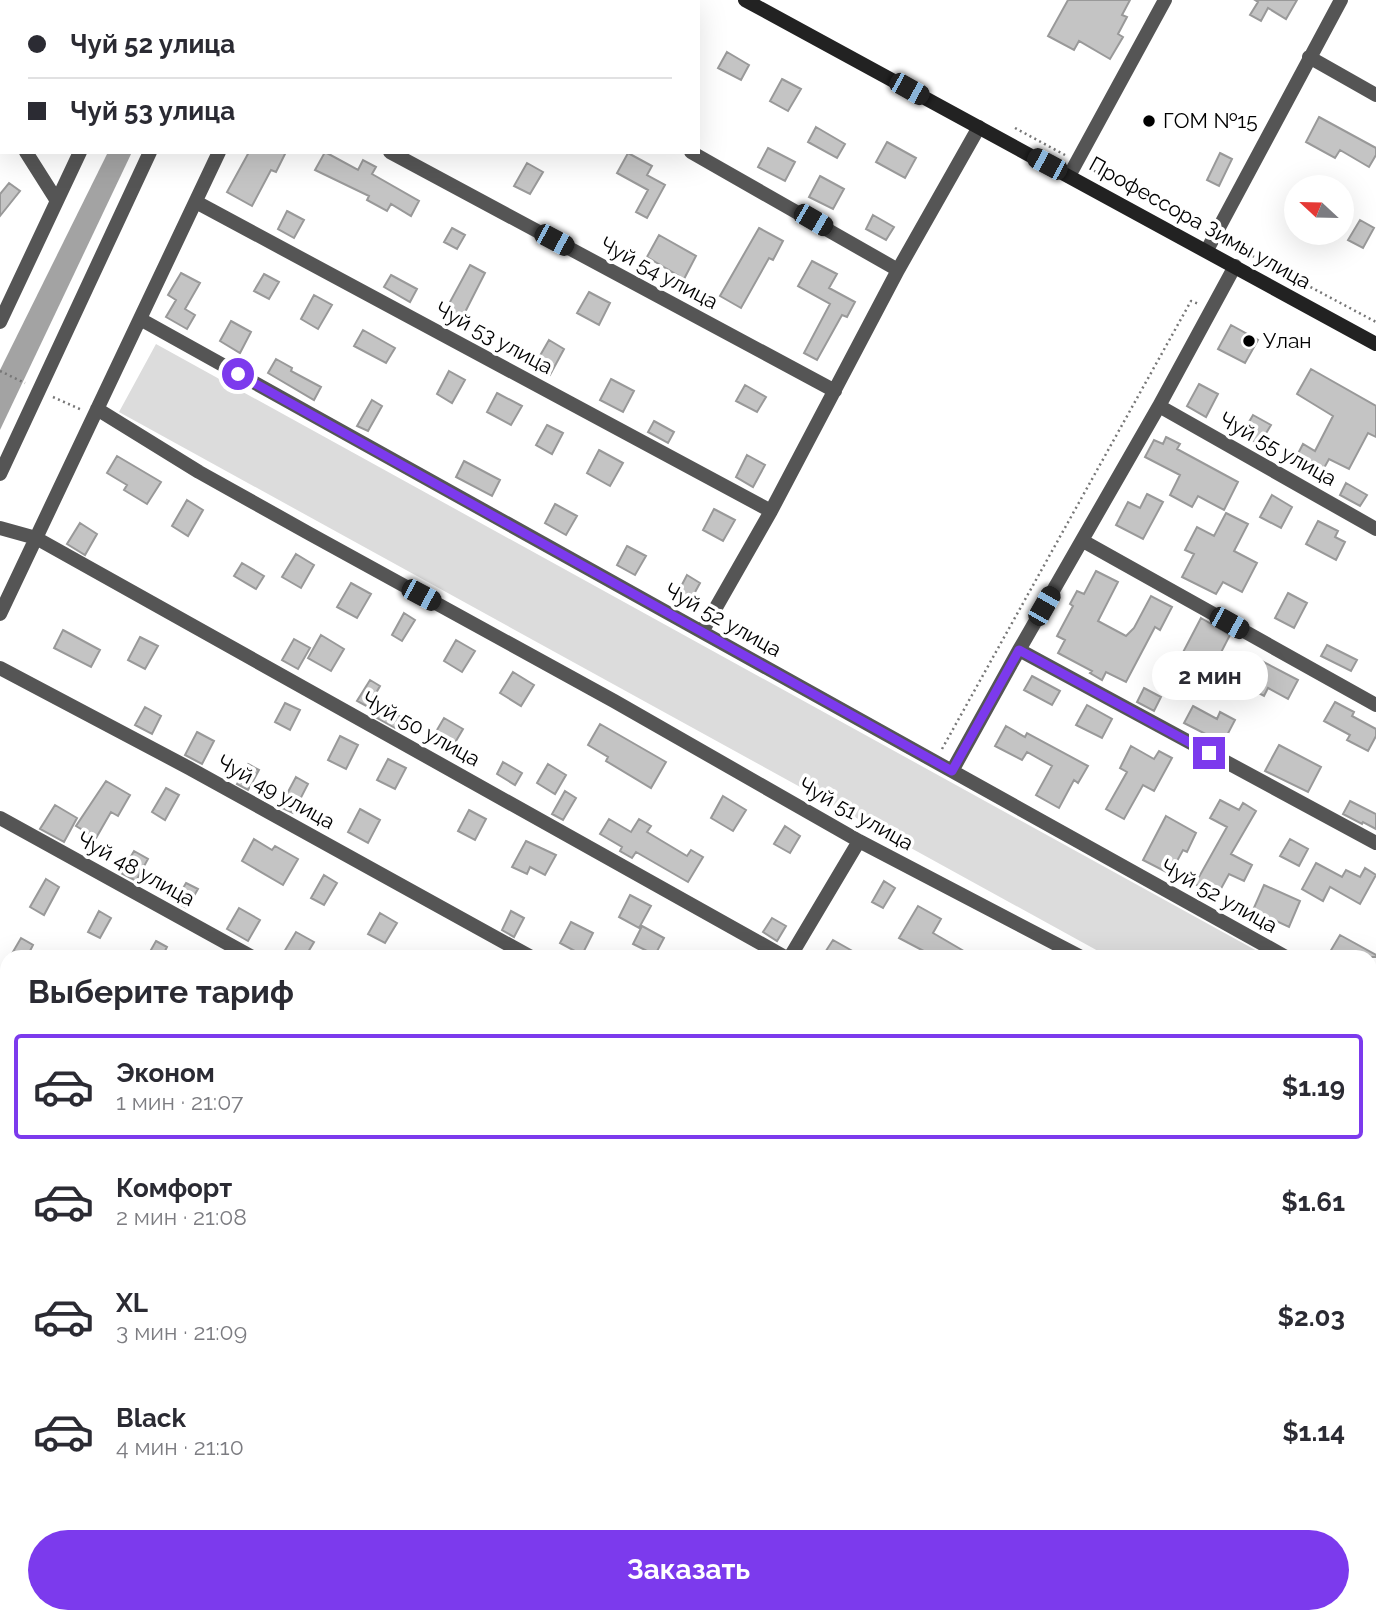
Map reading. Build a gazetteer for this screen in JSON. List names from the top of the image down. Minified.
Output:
{"streets":{"street":["Профессора Зимы улица","Чуй 54 улица","Чуй 53 улица","Чуй 55 улица","Чуй 52 улица","Чуй 50 улица","Чуй 49 улица","Чуй 51 улица","Чуй 48 улица"]},"places":["ГОМ №15","Улан"],"north":"left","page":{"banner":["Чуй 52 улица","Чуй 53 улица"],"bubble":"2 мин","heading":"Выберите тариф","list":[{"name":"Эконом","note":"1 мин · 21:07","value":"$1.19"},{"name":"Комфорт","note":"2 мин · 21:08","value":"$1.61"},{"name":"XL","note":"3 мин · 21:09","value":"$2.03"},{"name":"Black","note":"4 мин · 21:10","value":"$1.14"}],"buttons":"Заказать"}}
